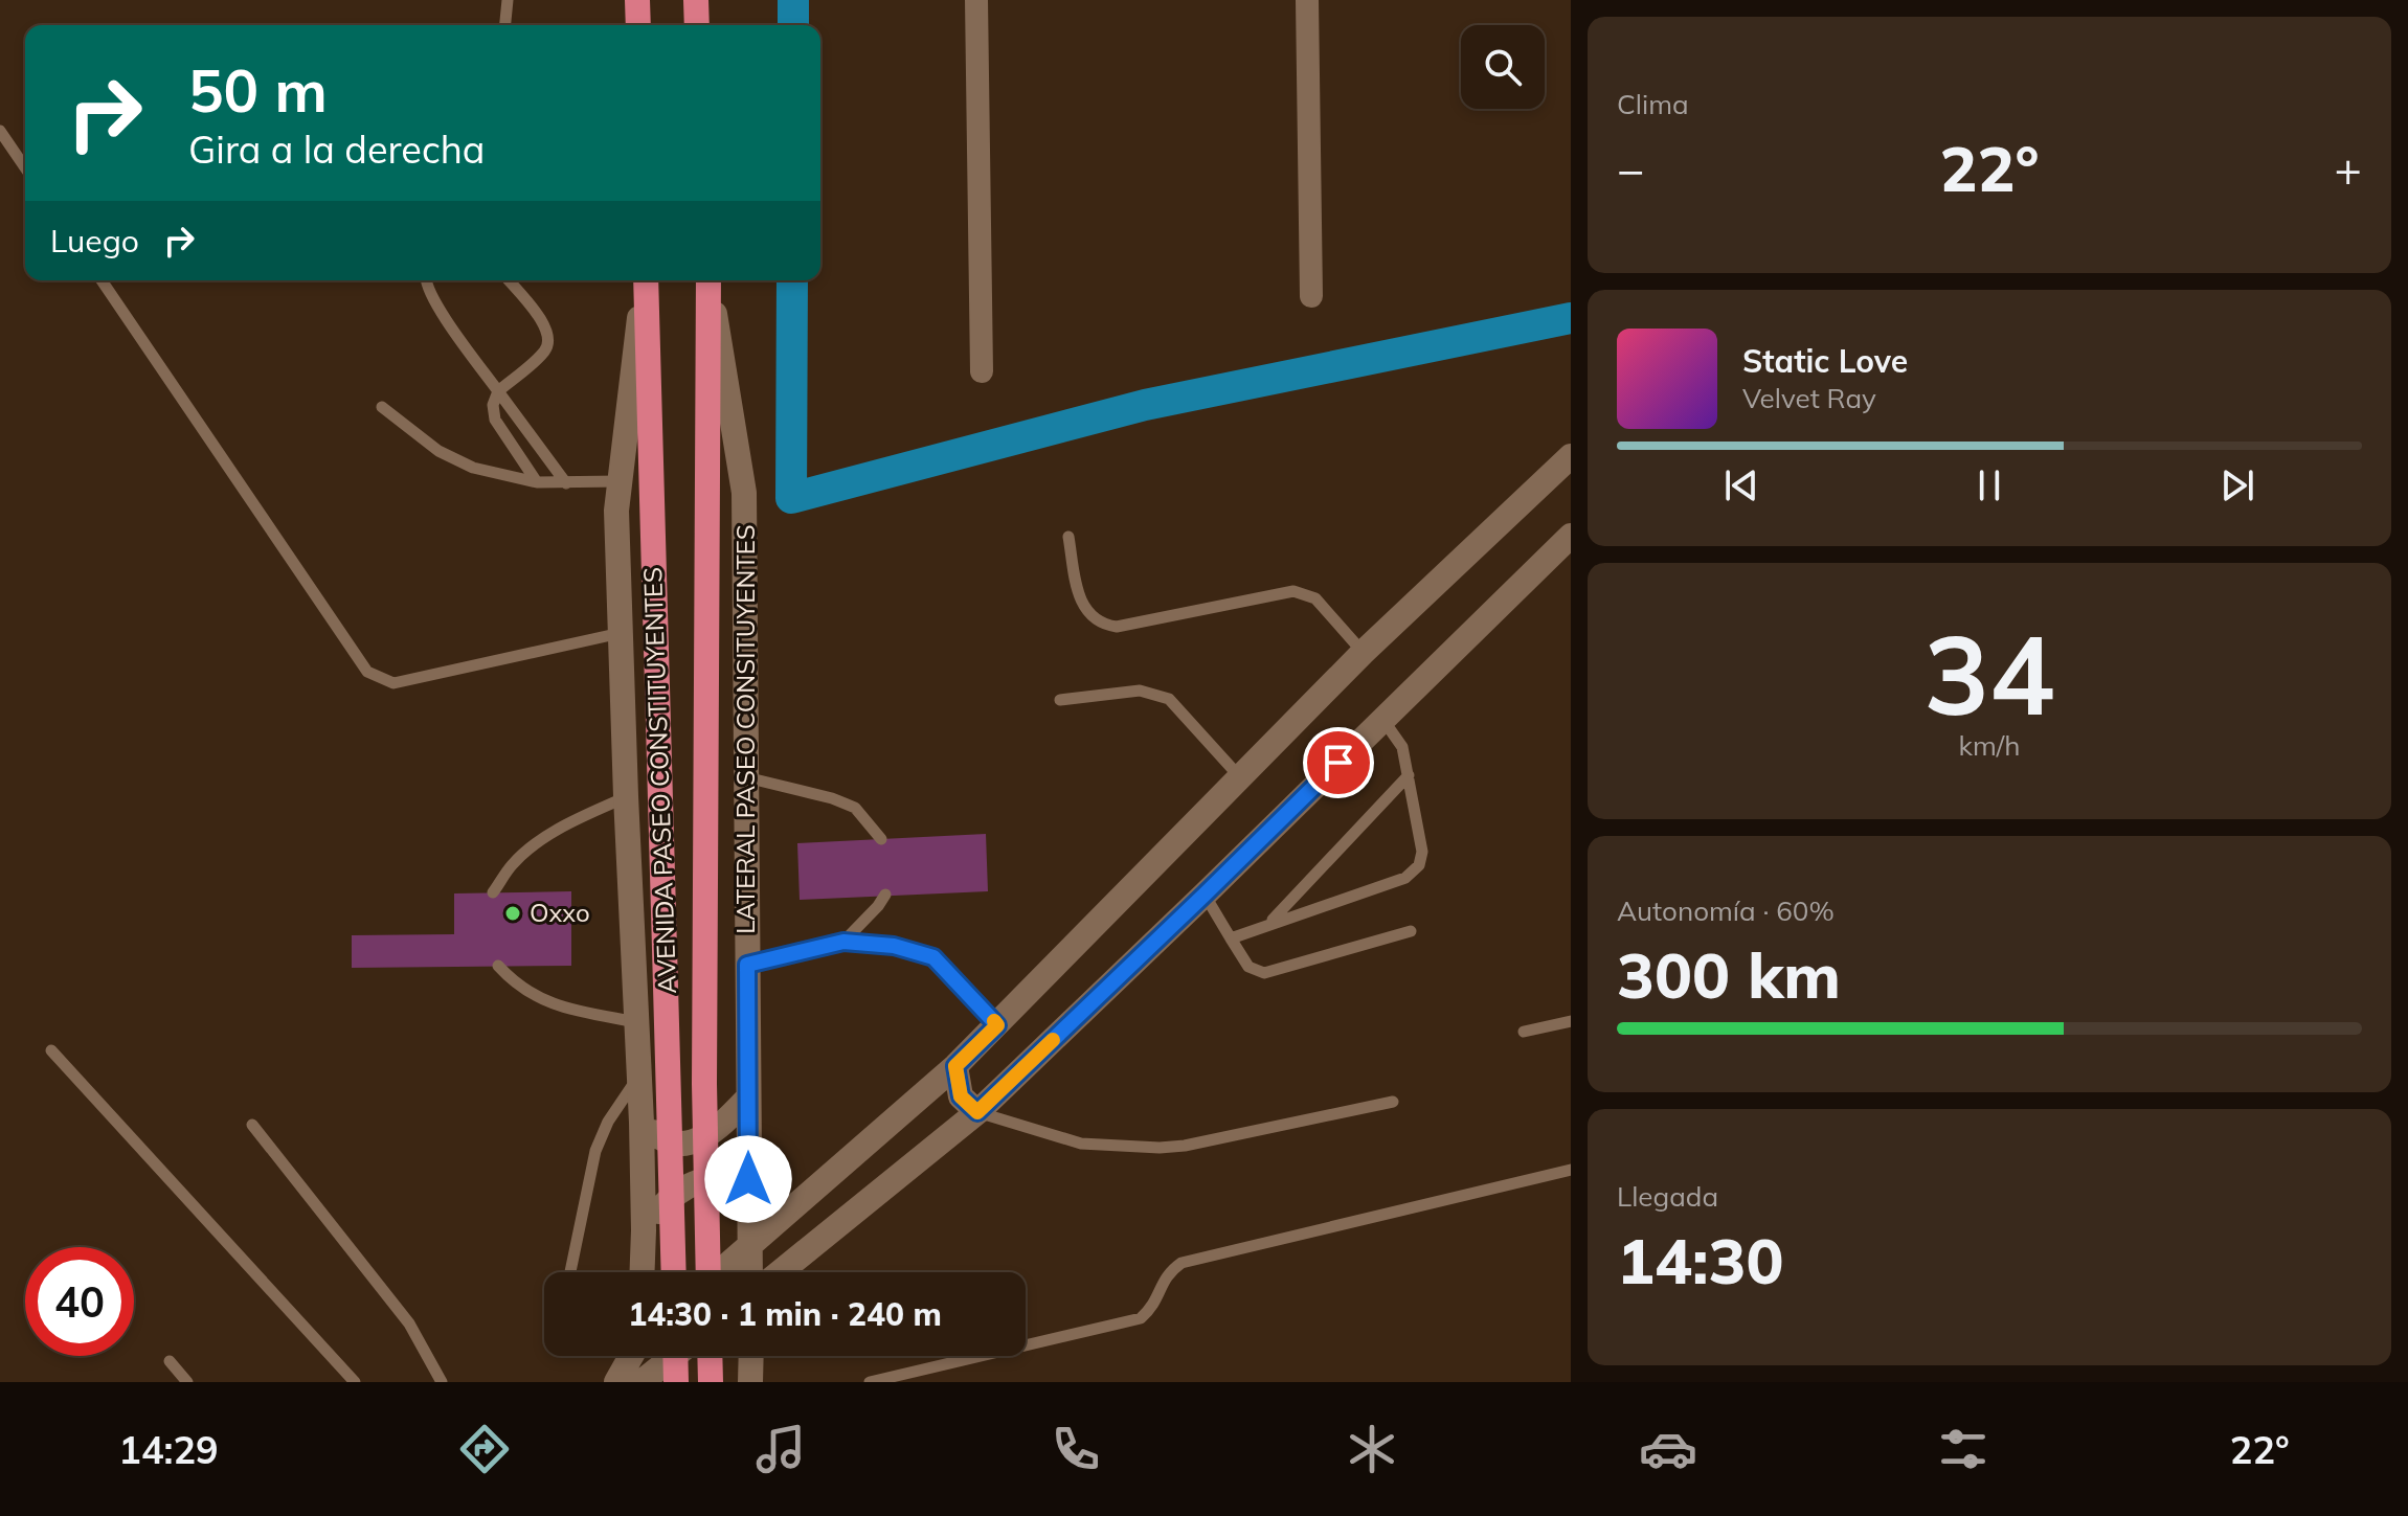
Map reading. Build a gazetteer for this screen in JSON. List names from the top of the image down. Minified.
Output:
{"streets":{"highway":["AVENIDA PASEO CONSTITUYENTES"],"street":["LATERAL PASEO CONSITUYENTES"]},"places":["Oxxo"],"page":{"tile":["Clima",["34","km/h"],["Autonomía · 60%","300 km"],["Llegada","14:30"]],"turn":["50 m","Gira a la derecha"],"heat":["−","22°","+"],"then":"Luego","song":["Static Love","Velvet Ray"],"limit":"40","trip":"14:30 · 1 min · 240 m","tabs":["14:29","22°"]}}
